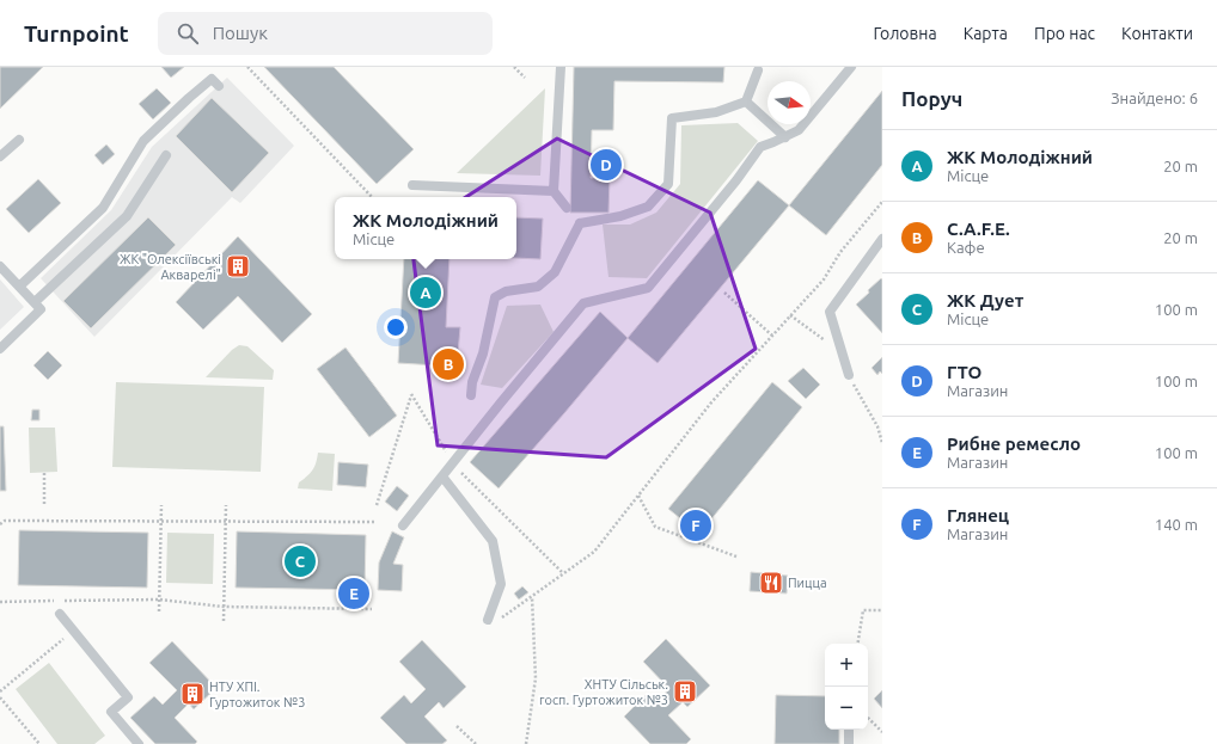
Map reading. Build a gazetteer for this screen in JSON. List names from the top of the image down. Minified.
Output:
{"places":{"building":["ЖК \"Олексіївські Акварелі\"","ХНТУ Сільськ. госп. Гуртожиток №3","НТУ ХПІ. Гуртожиток №3"],"restaurant":["Пицца"]},"north":"right","page":{"header":"Turnpoint","search":"Пошук","nav":["Головна","Карта","Про нас","Контакти"],"heading":["Поруч","Знайдено: 6"],"list":[{"mark":"A","name":"ЖК Молодіжний","note":"Місце","value":"20 m"},{"mark":"B","name":"C.A.F.E.","note":"Кафе","value":"20 m"},{"mark":"C","name":"ЖК Дует","note":"Місце","value":"100 m"},{"mark":"D","name":"ГТО","note":"Магазин","value":"100 m"},{"mark":"E","name":"Рибне ремесло","note":"Магазин","value":"100 m"},{"mark":"F","name":"Глянец","note":"Магазин","value":"140 m"}],"pins":["D","A","B","F","C","E"],"popup":["ЖК Молодіжний","Місце"],"map_buttons":["+","−"]}}
